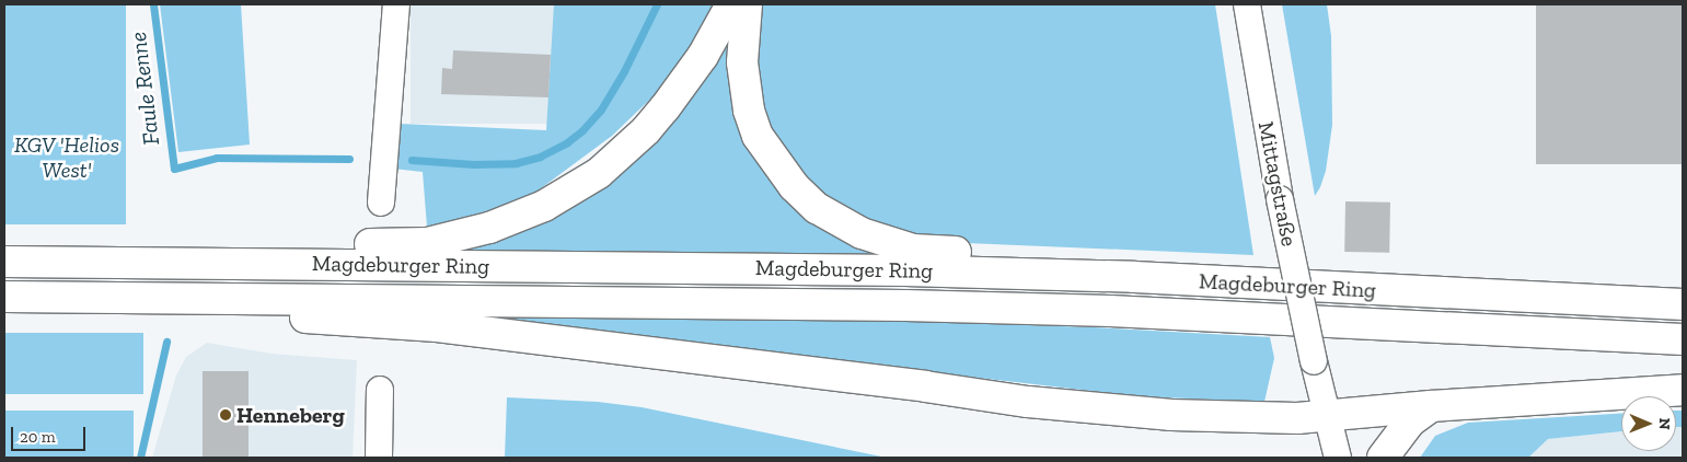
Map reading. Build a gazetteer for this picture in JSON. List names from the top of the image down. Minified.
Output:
{"streets":{"highway":["Magdeburger Ring"],"street":["Mittagstraße"]},"water":["Faule Renne"],"parks":["KGV 'Helios West'"],"places":["Henneberg"],"scale_bar":"20 m","north":"right"}
